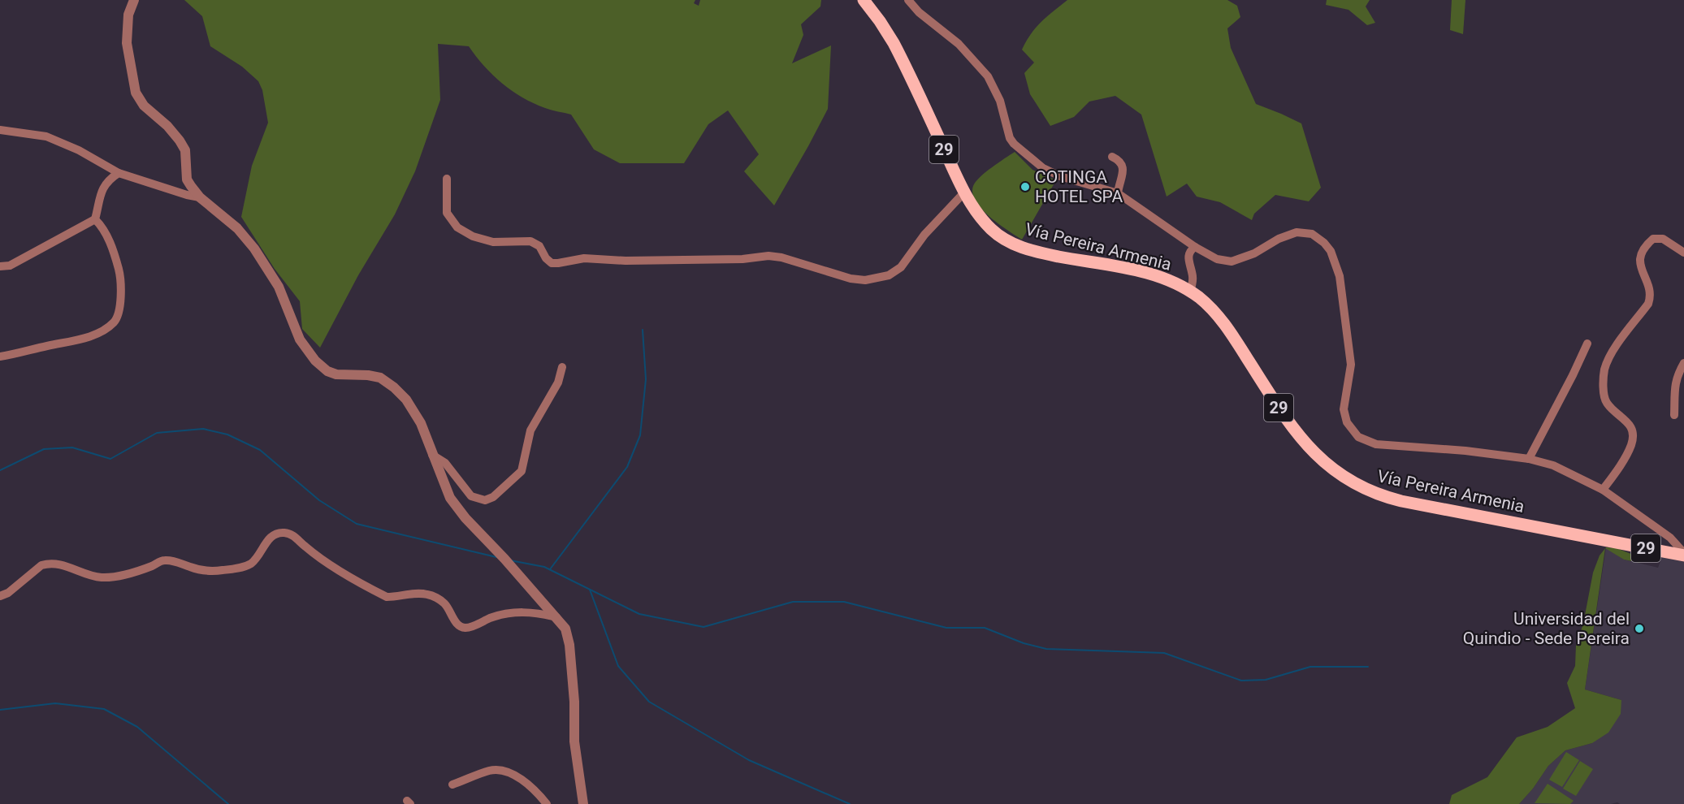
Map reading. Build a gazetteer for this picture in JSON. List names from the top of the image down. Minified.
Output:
{"streets":{"main road":["29","Vía Pereira Armenia"]},"places":["COTINGA HOTEL SPA","Universidad del Quindio - Sede Pereira"]}
